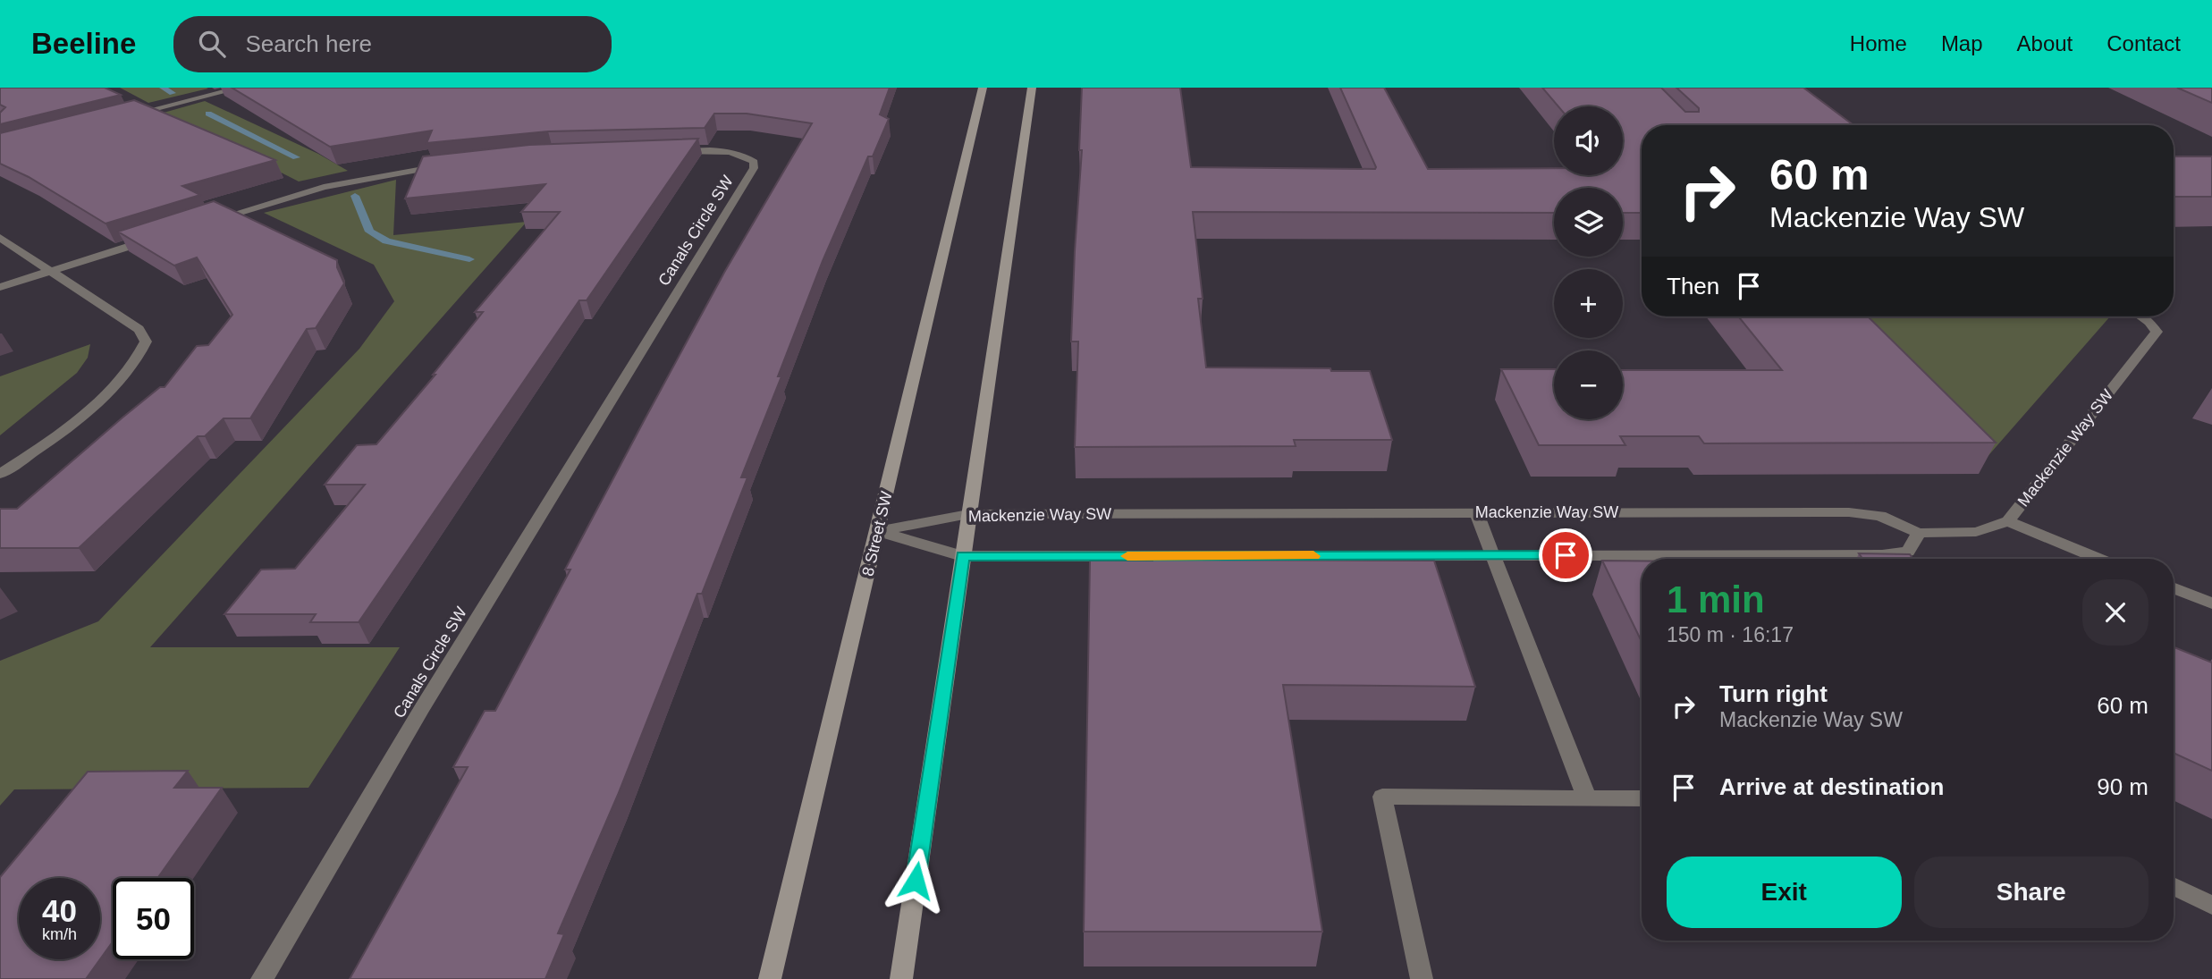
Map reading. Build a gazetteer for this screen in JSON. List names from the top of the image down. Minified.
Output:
{"streets":{"main road":["8 Street SW"],"street":["Canals Circle SW","Mackenzie Way SW"]},"crossings":[["Mackenzie Way SW","8 Street SW"]],"page":{"header":"Beeline","search":"Search here","nav":["Home","Map","About","Contact"],"map_buttons":["+","−"],"turn":["60 m","Mackenzie Way SW"],"then":"Then","heading":["1 min","150 m · 16:17"],"list":[{"name":"Turn right","note":"Mackenzie Way SW","value":"60 m"},{"name":"Arrive at destination","value":"90 m"}],"buttons":["Exit","Share"],"speed":"40 km/h","limit":"50"}}
